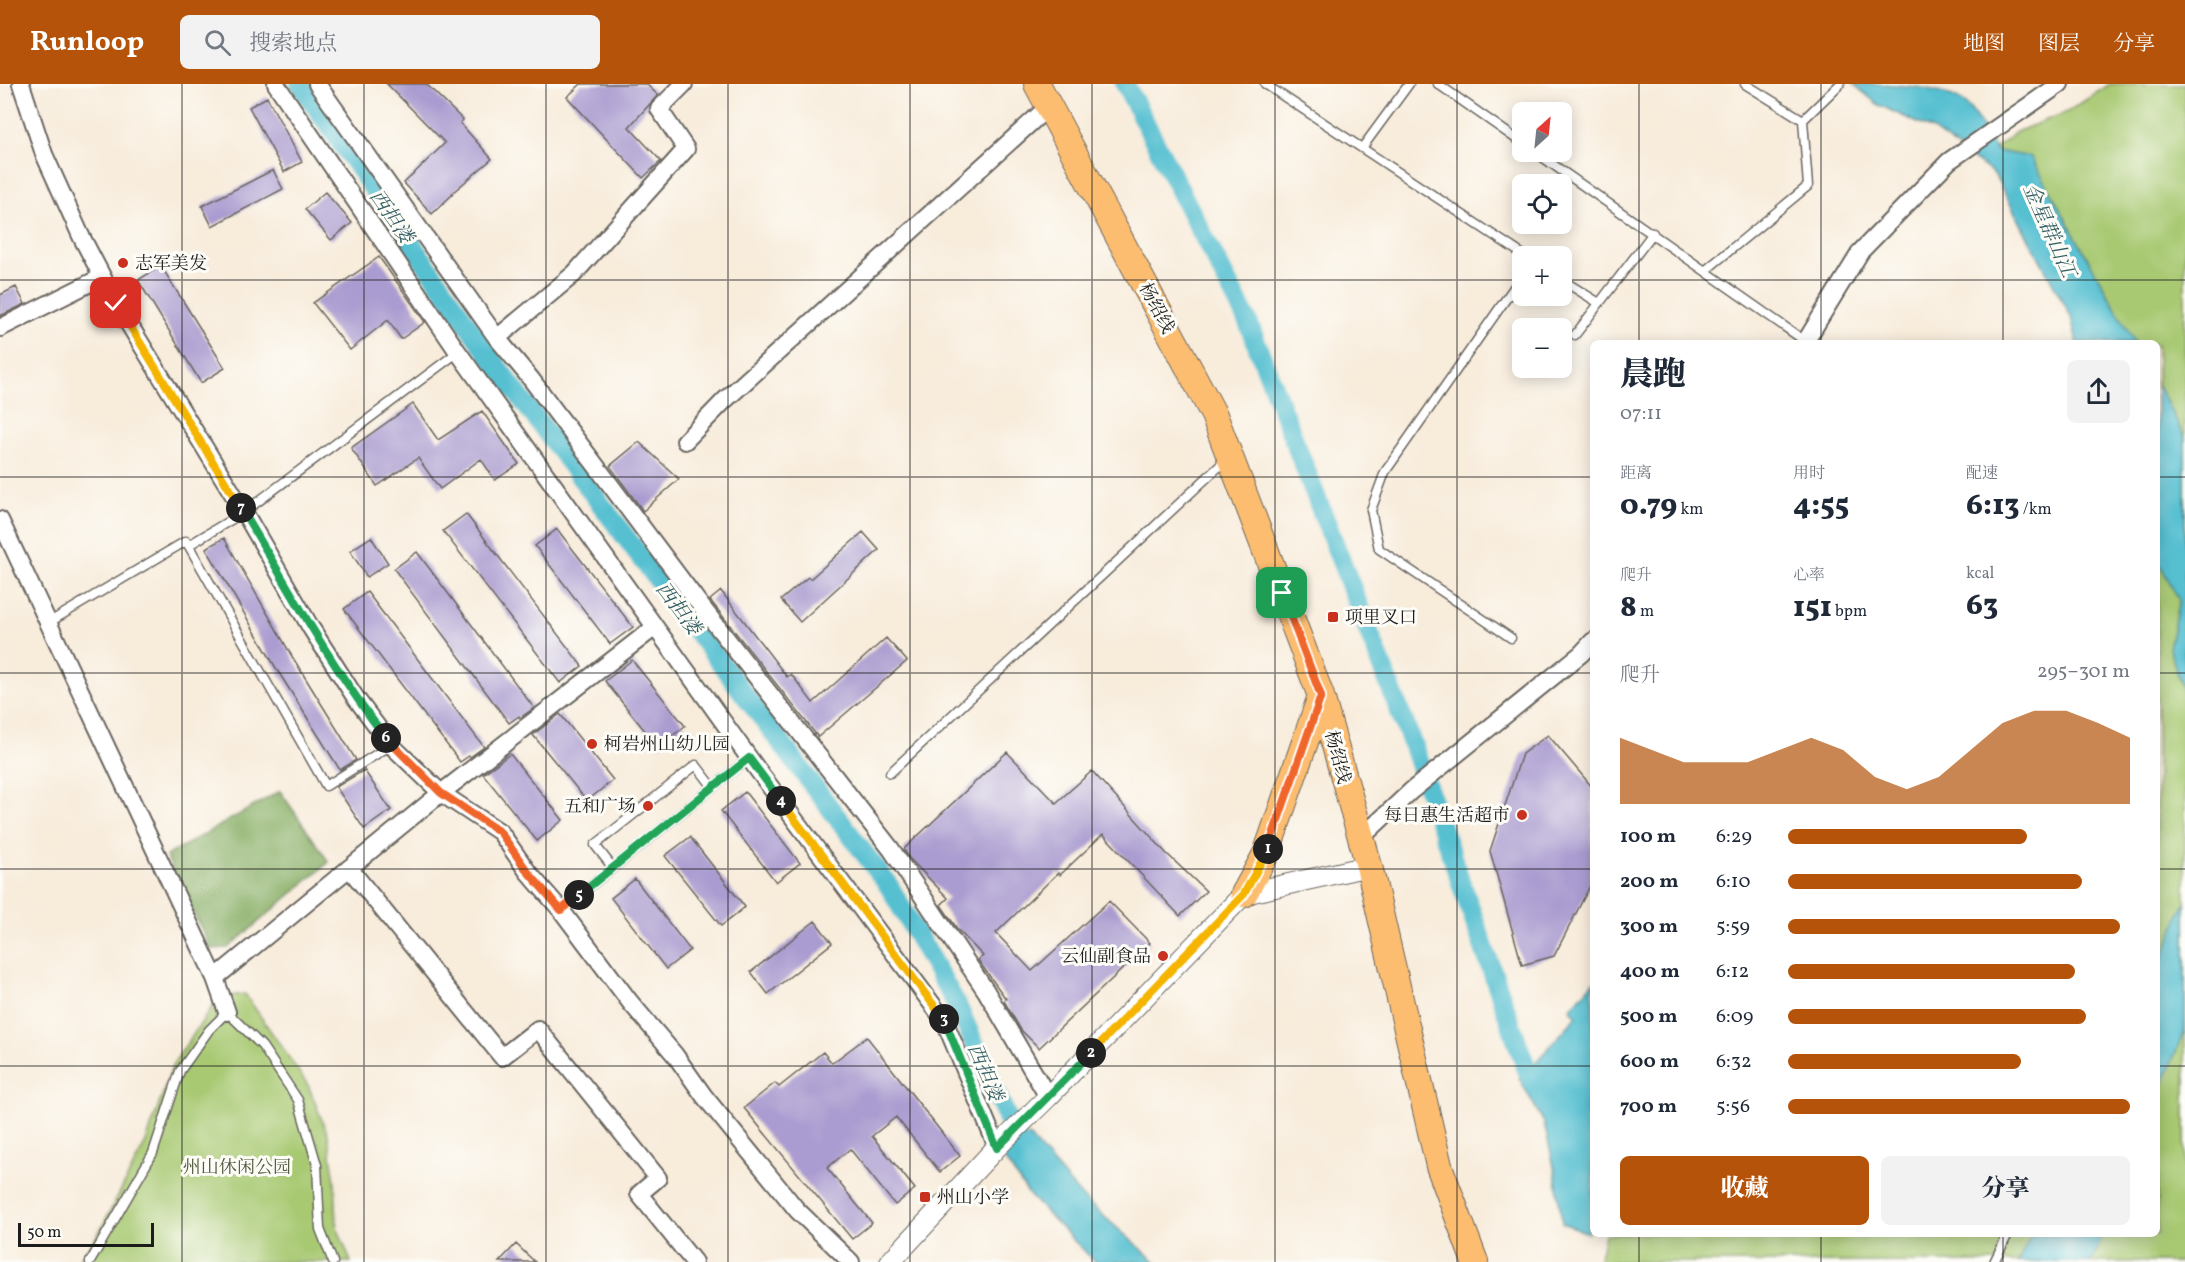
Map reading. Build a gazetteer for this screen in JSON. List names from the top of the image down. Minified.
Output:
{"streets":{"main road":["杨绍线"]},"water":["西担溇","金星群山江"],"parks":["州山休闲公园"],"places":{"other":["志军美发","柯岩州山幼儿园","五和广场","每日惠生活超市","云仙副食品"],"transit":["项里叉口","州山小学"]},"scale_bar":"50 m","north":"top right","page":{"header":"Runloop","search":"搜索地点","nav":["地图","图层","分享"],"map_buttons":["+","−"],"heading":["晨跑","07:11"],"stats":[["距离","0.79 km"],["用时","4:55"],["配速","6:13 /km"],["爬升","8 m"],["心率","151 bpm"],["kcal","63"]],"pins":["7","6","4","1","5","3","2"],"chart":["爬升","295–301 m"],"list":[{"name":"100 m","note":"6:29"},{"name":"200 m","note":"6:10"},{"name":"300 m","note":"5:59"},{"name":"400 m","note":"6:12"},{"name":"500 m","note":"6:09"},{"name":"600 m","note":"6:32"},{"name":"700 m","note":"5:56"}],"buttons":["收藏","分享"],"scale":"50 m"}}
